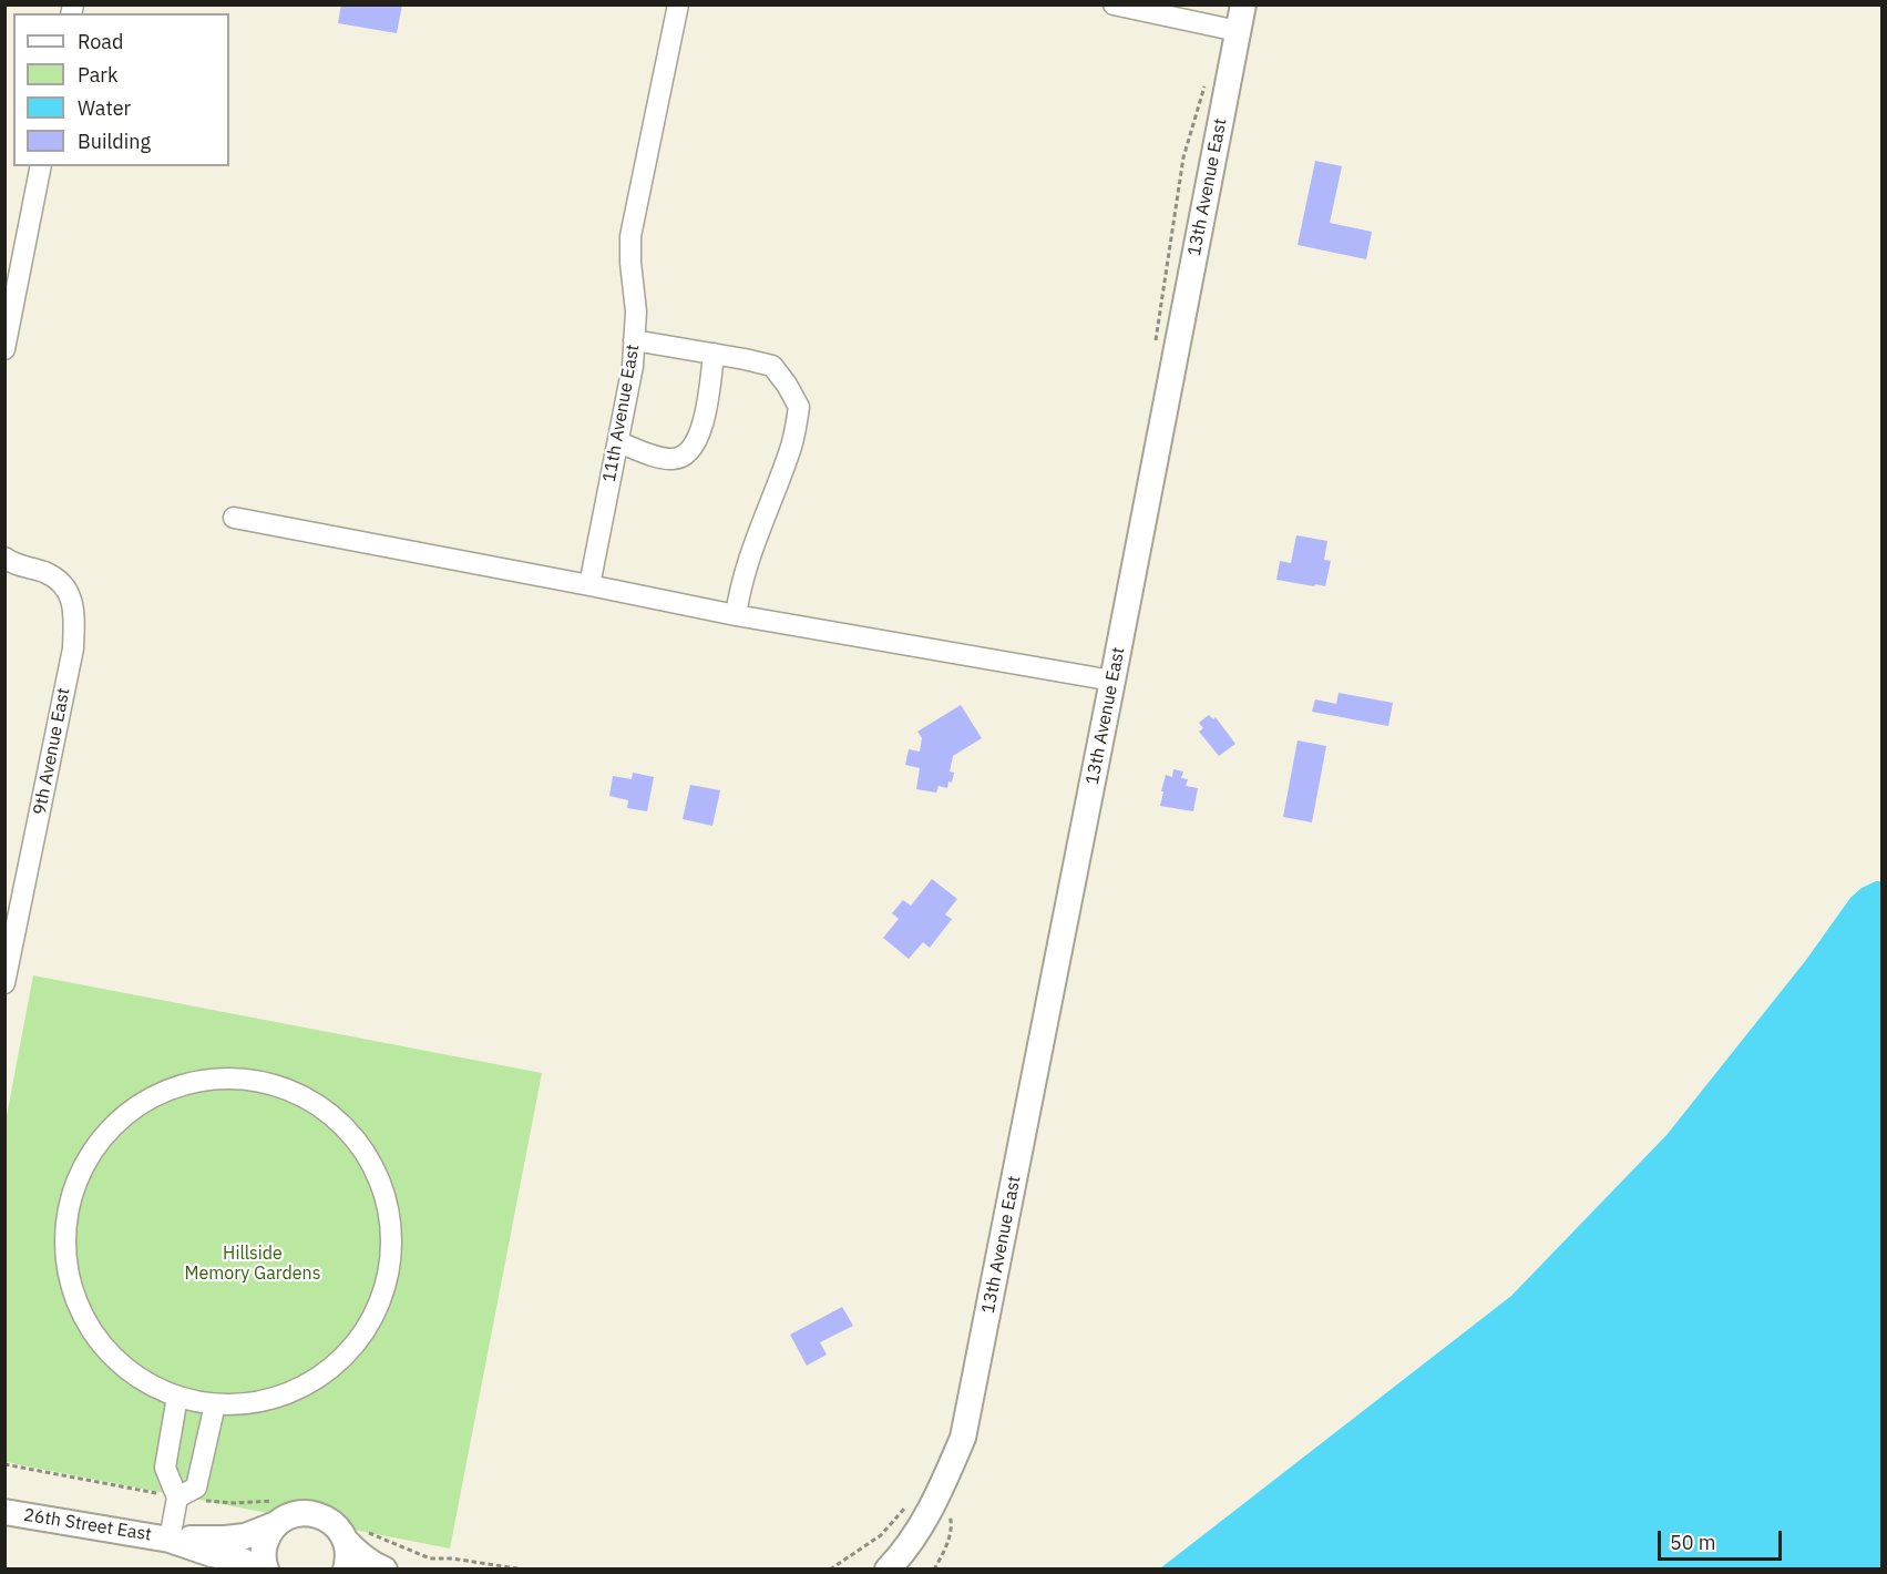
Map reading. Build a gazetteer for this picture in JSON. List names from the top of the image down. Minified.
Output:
{"streets":{"main road":["13th Avenue East","26th Street East"],"street":["11th Avenue East","9th Avenue East"]},"parks":["Hillside Memory Gardens"],"legend":["Road","Park","Water","Building"],"scale_bar":"50 m"}
